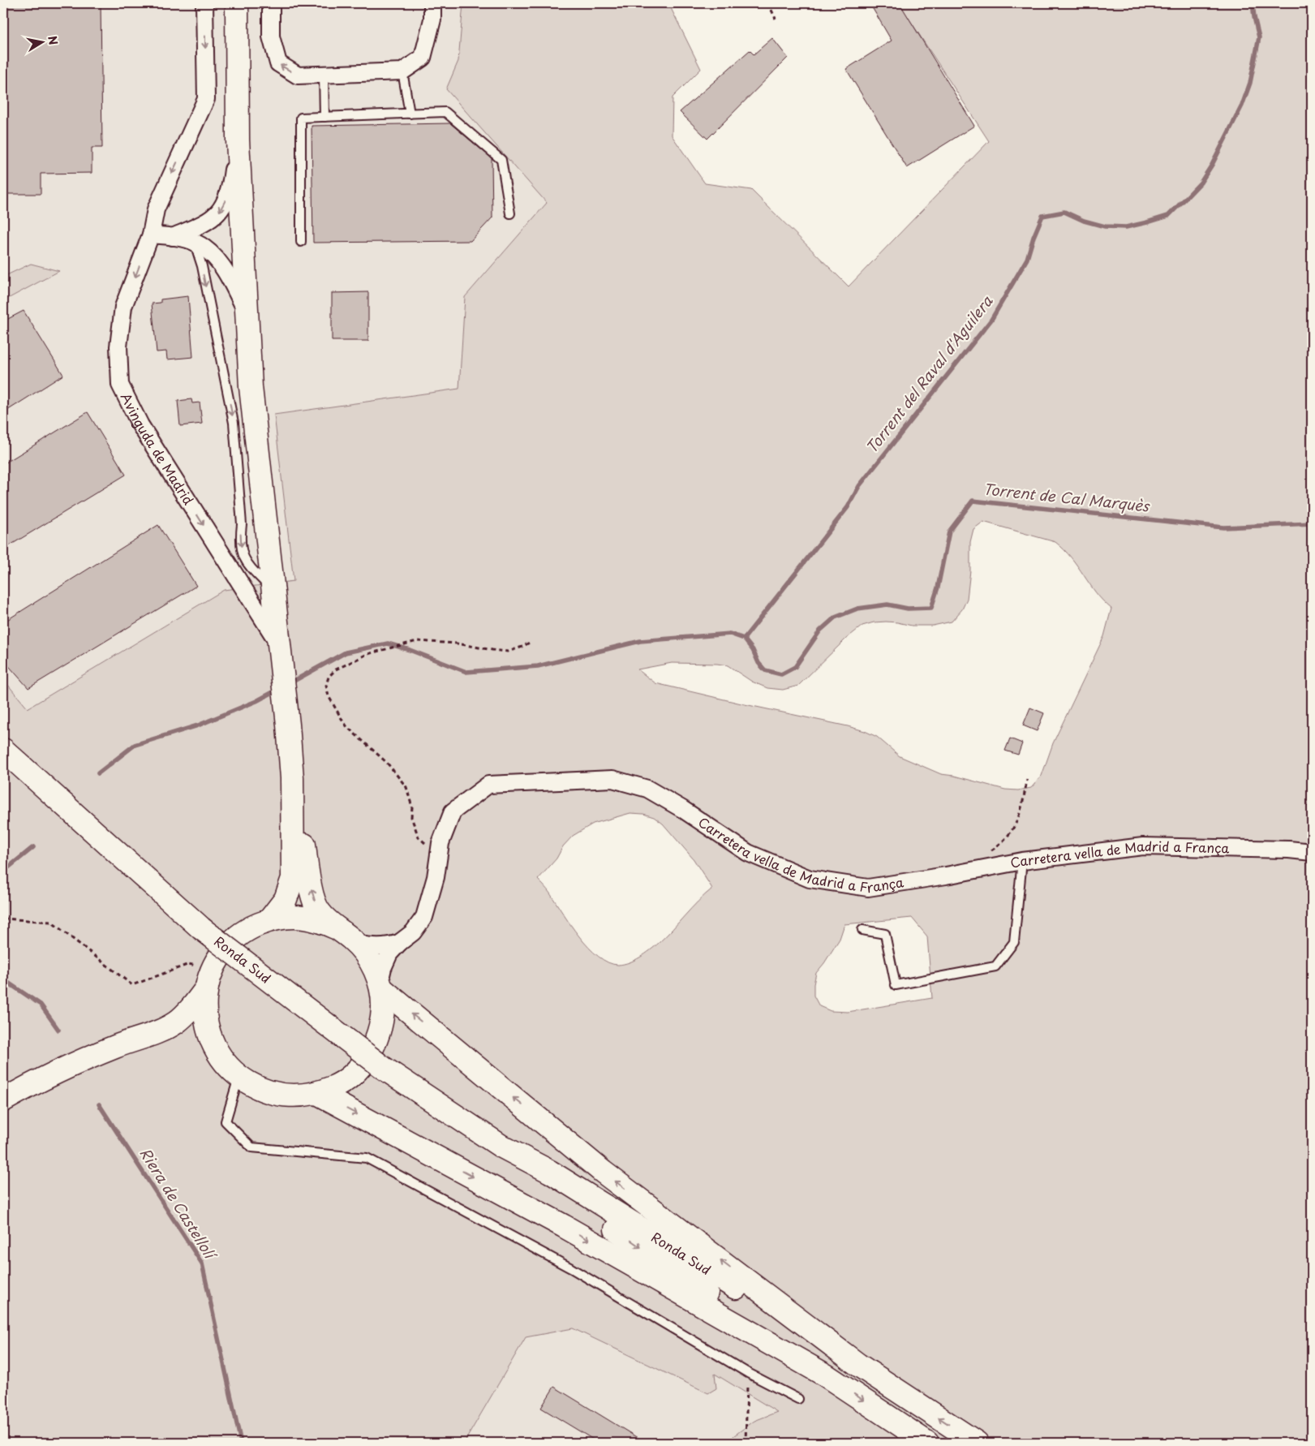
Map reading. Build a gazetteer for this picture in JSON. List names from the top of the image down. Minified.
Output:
{"streets":{"main road":["Ronda Sud"],"street":["Avinguda de Madrid","Carretera vella de Madrid a França"]},"one_way":["Avinguda de Madrid"],"water":["Torrent del Raval d'Aguilera","Torrent de Cal Marquès","Riera de Castellolí"],"north":"right"}
